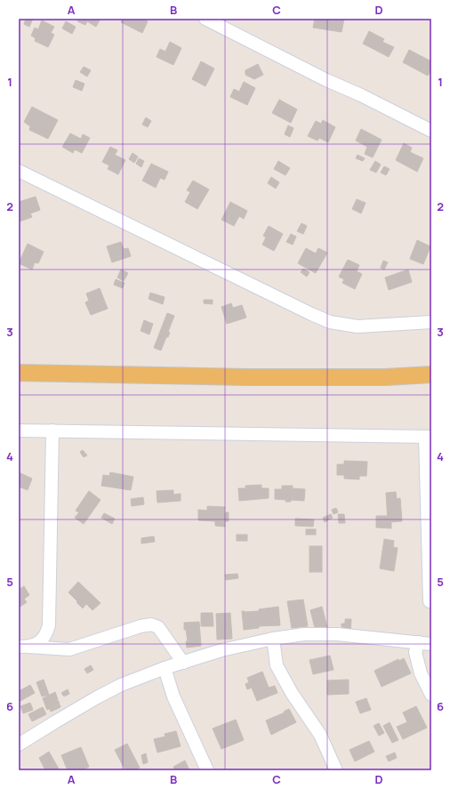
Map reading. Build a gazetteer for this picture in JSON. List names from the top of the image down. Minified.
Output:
{"grid":{"columns":["A","B","C","D"],"rows":["1","2","3","4","5","6"]}}
